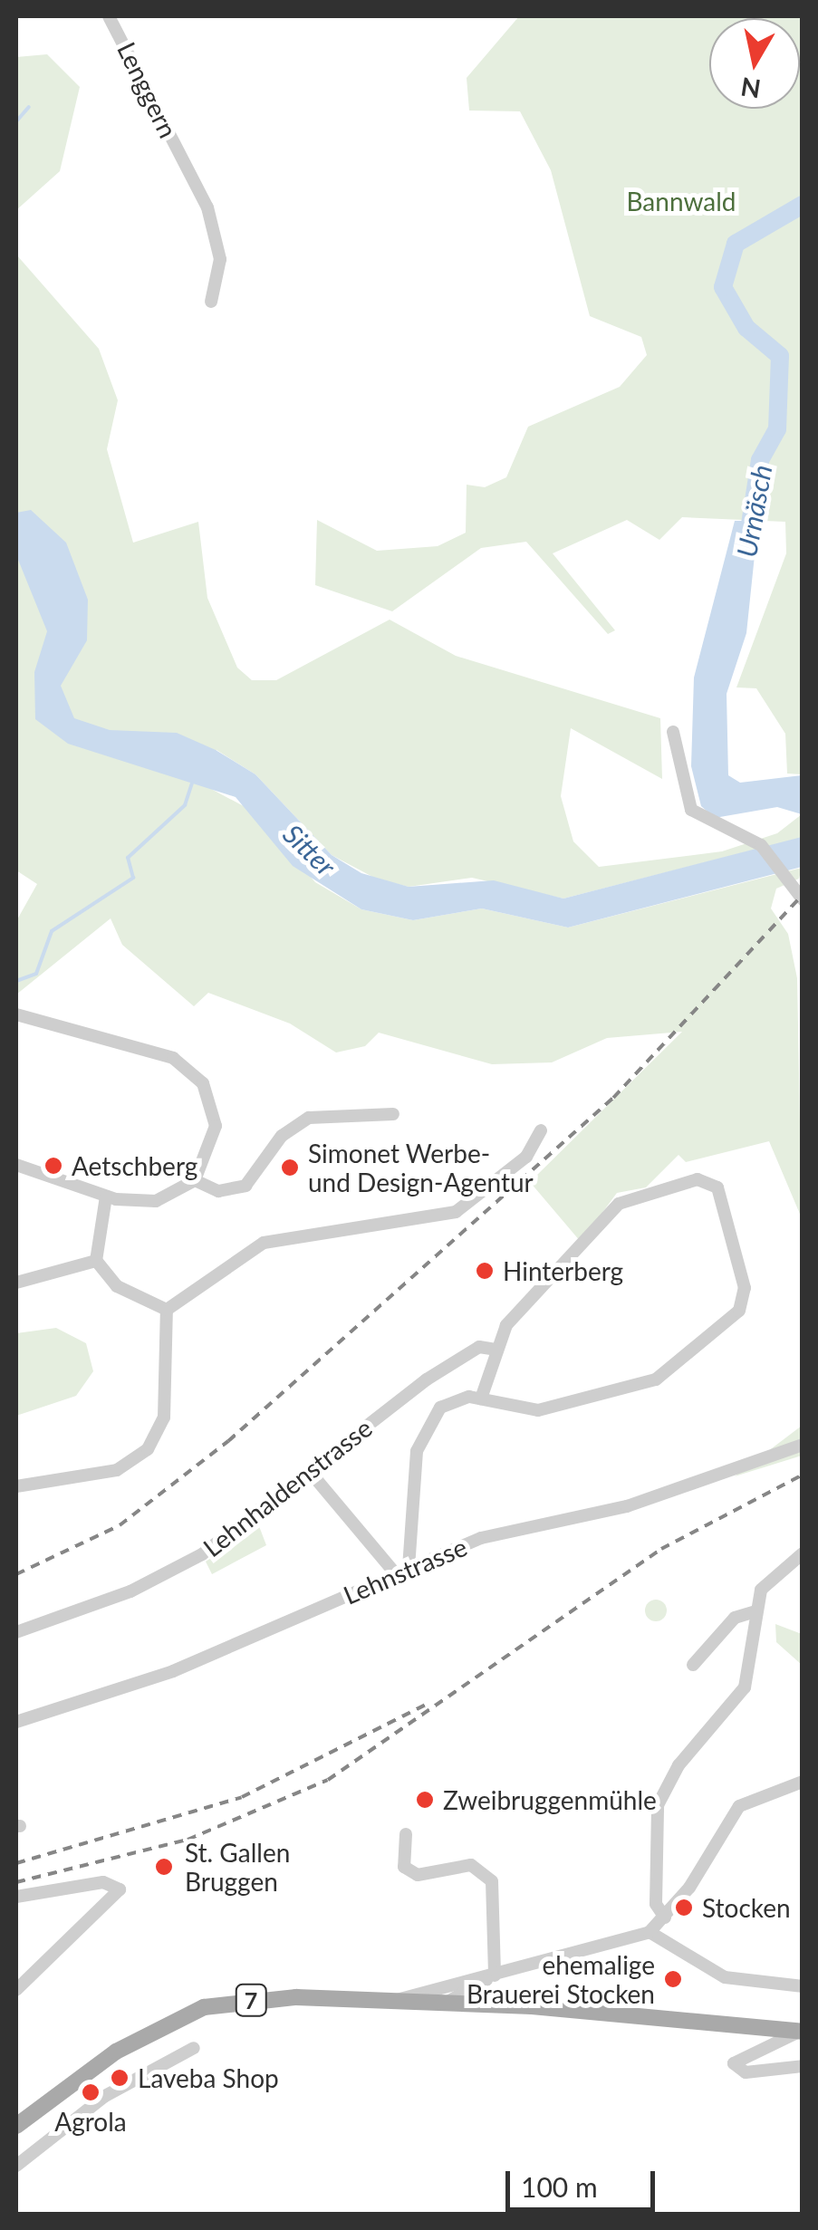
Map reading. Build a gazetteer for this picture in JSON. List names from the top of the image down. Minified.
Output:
{"streets":{"main road":["7"],"street":["Lenggern","Lehnhaldenstrasse","Lehnstrasse"]},"water":["Urnäsch","Sitter"],"parks":["Bannwald"],"places":["Aetschberg","Simonet Werbe- und Design-Agentur","Hinterberg","Zweibruggenmühle","St. Gallen Bruggen","Stocken","ehemalige Brauerei Stocken","Laveba Shop","Agrola"],"scale_bar":"100 m","north":"bottom"}
